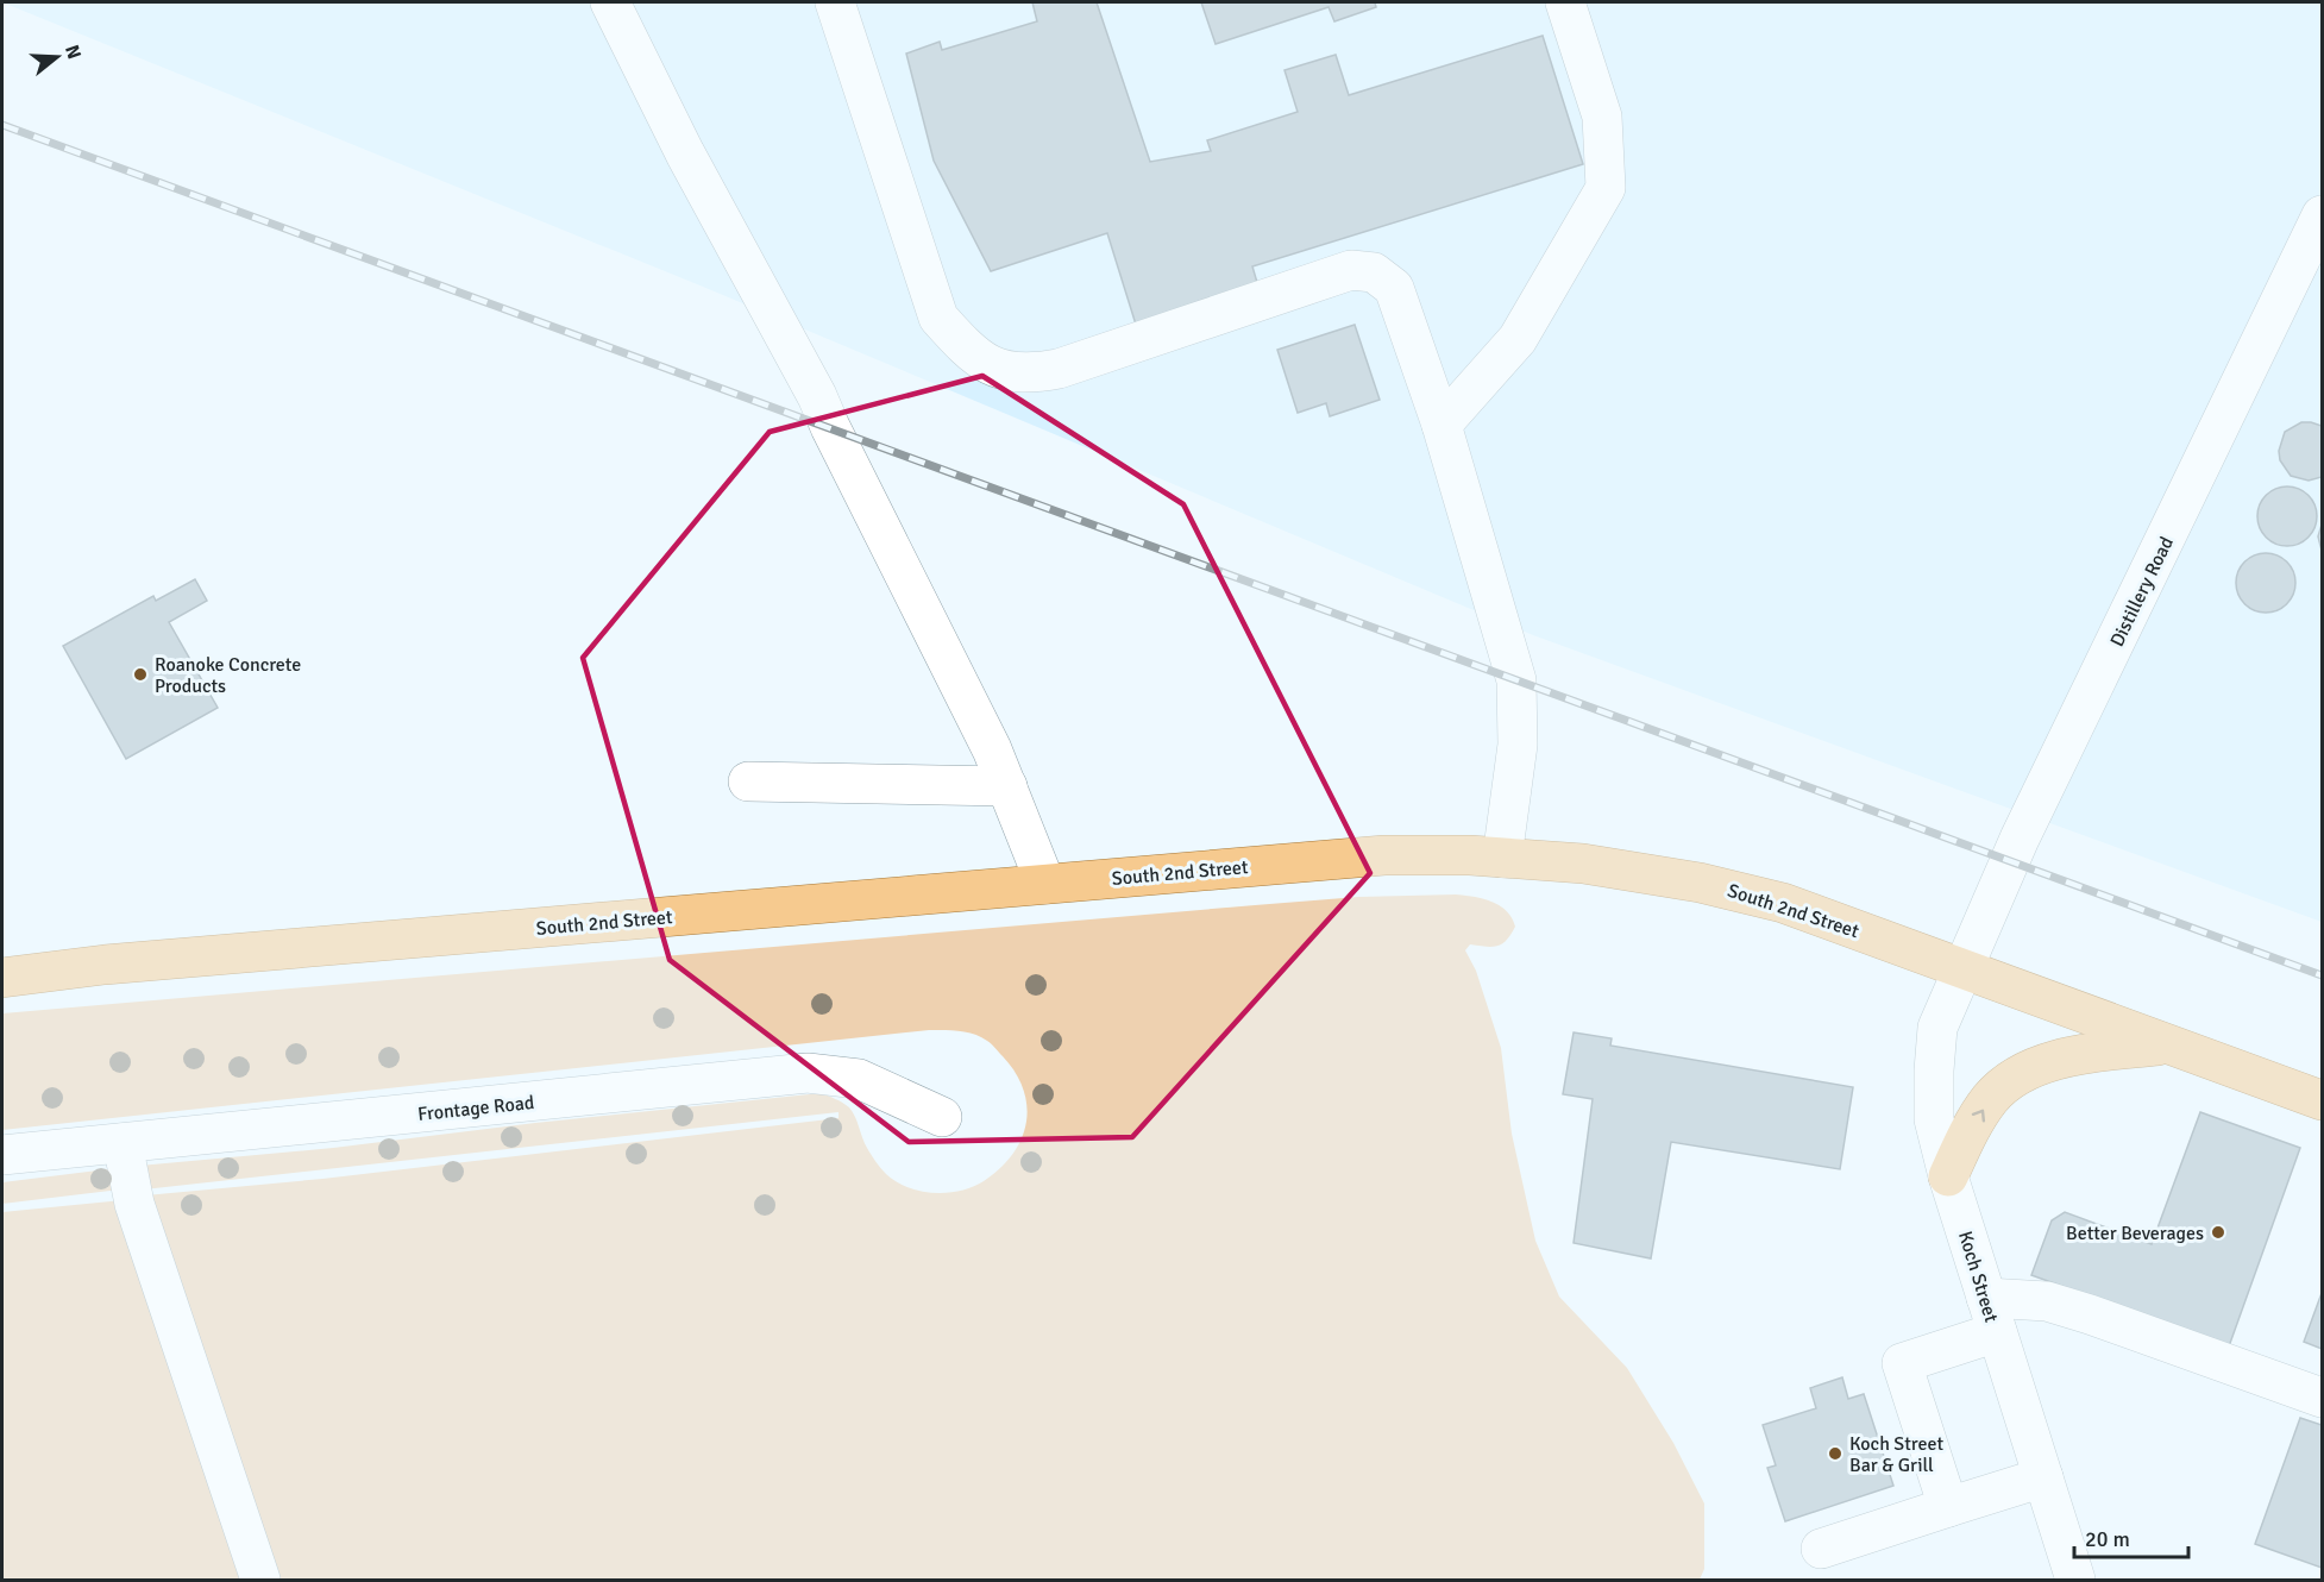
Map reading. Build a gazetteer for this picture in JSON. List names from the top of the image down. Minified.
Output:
{"streets":{"main road":["South 2nd Street"],"street":["Distillery Road","Frontage Road","Koch Street"]},"crossings":[["Distillery Road","South 2nd Street"],["Distillery Road","Koch Street"],["South 2nd Street","Koch Street"]],"places":["Roanoke Concrete Products","Better Beverages","Koch Street Bar & Grill"],"scale_bar":"20 m","north":"right"}
